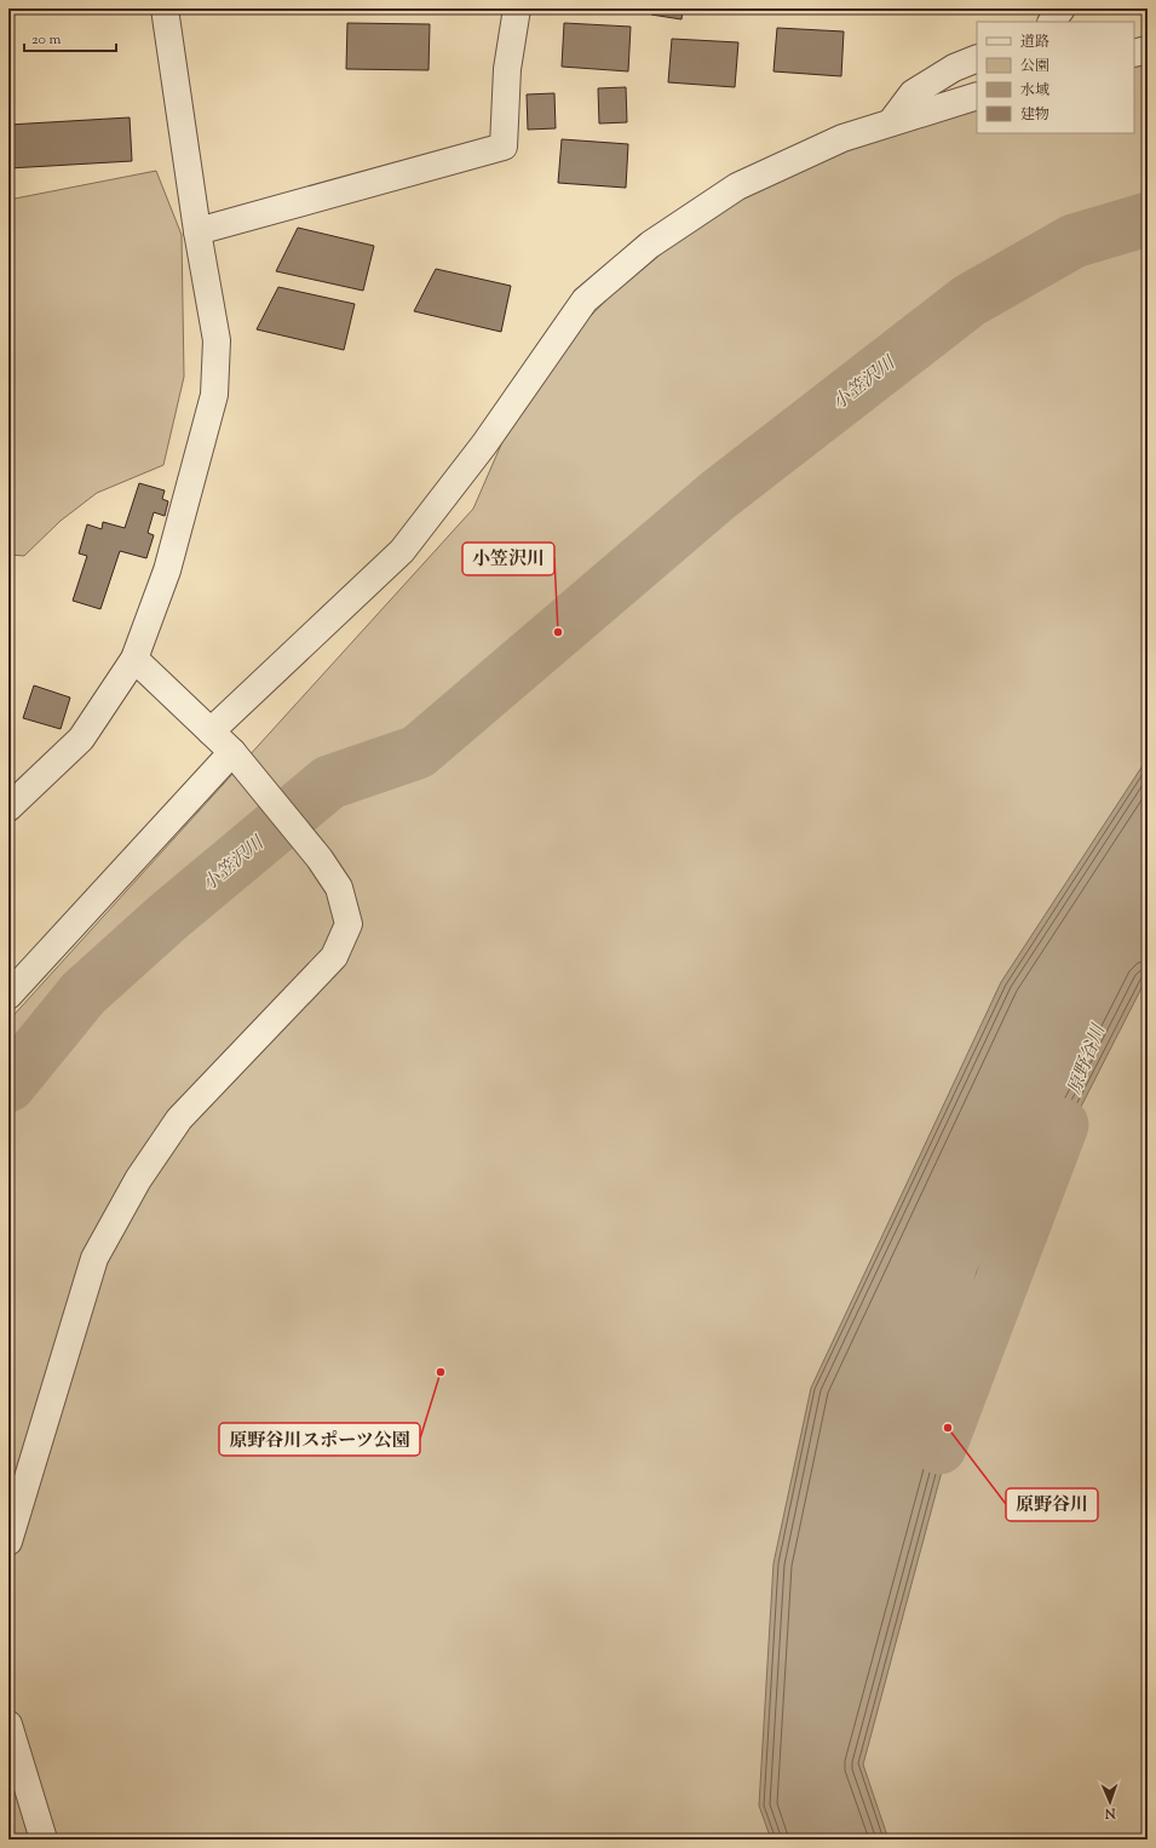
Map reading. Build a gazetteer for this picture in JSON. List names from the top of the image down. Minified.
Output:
{"water":["小笠沢川","原野谷川"],"places":["小笠沢川","原野谷川スポーツ公園","原野谷川"],"legend":["道路","公園","水域","建物"],"scale_bar":"20 m","north":"bottom"}
